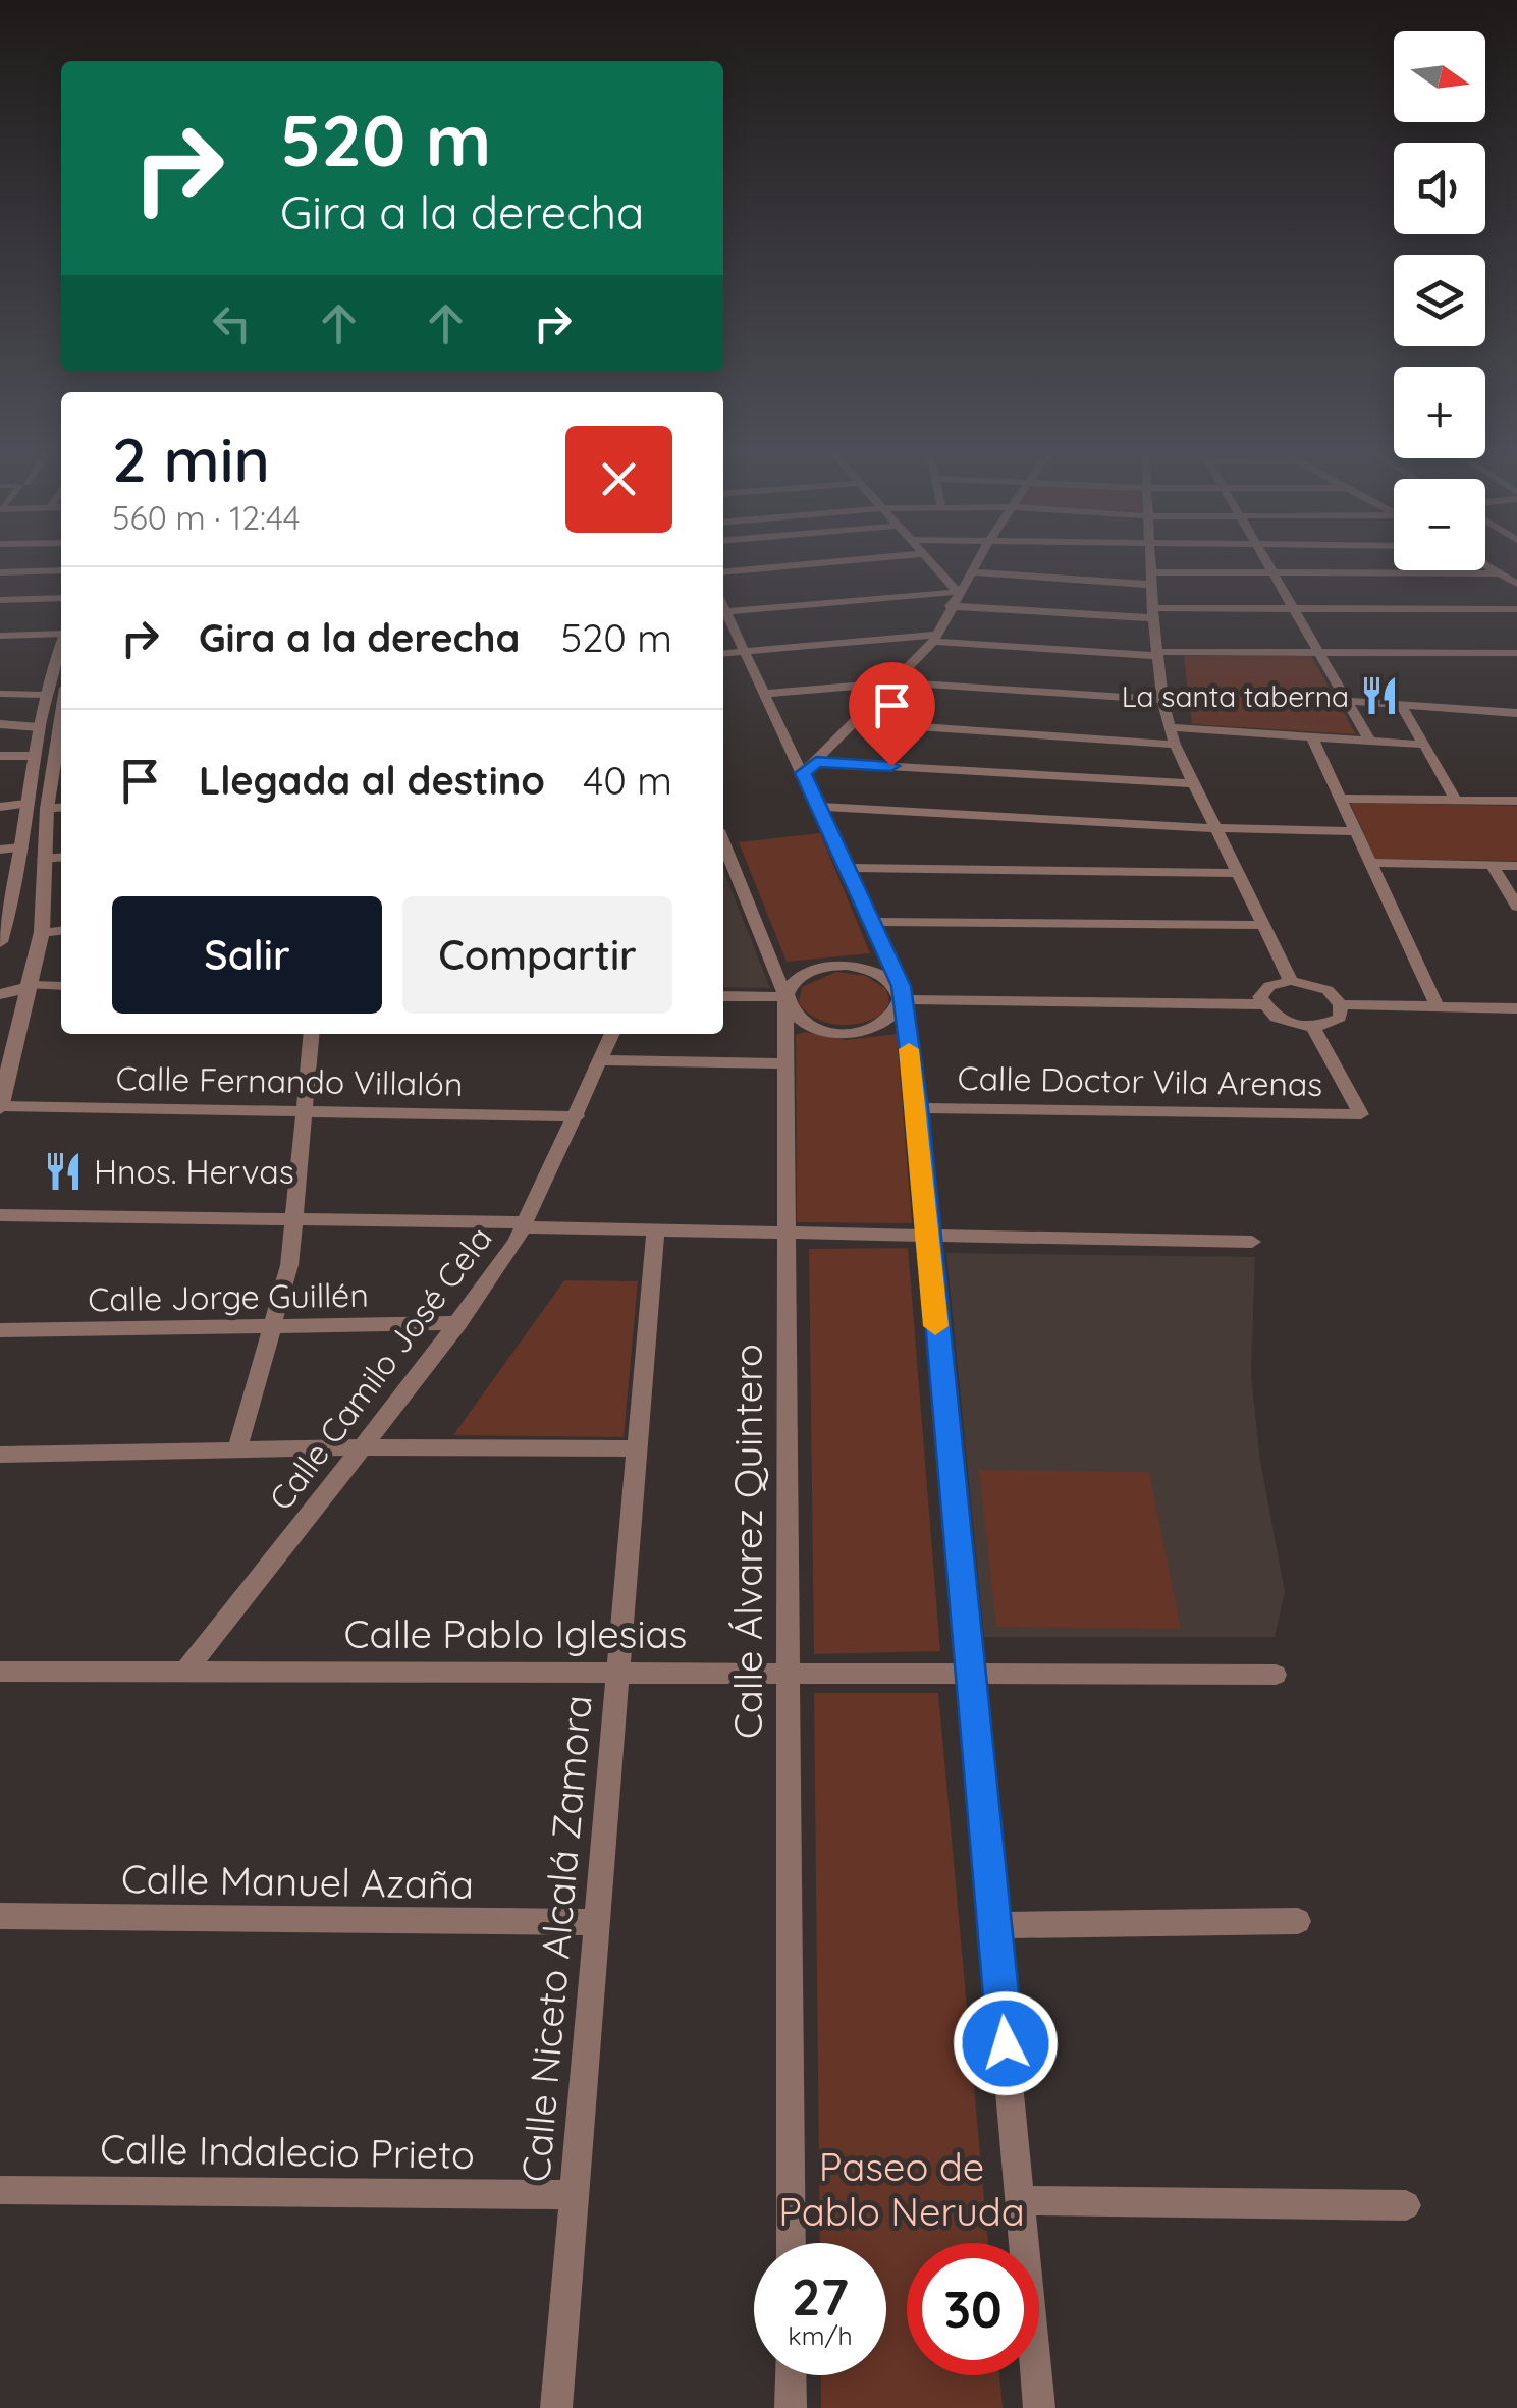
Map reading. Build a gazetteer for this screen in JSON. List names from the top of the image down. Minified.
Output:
{"streets":{"street":["Calle Fernando Villalón","Calle Doctor Vila Arenas","Calle Jorge Guillén","Calle Camilo José Cela","Calle Álvarez Quintero","Calle Pablo Iglesias","Calle Manuel Azaña","Calle Niceto Alcalá Zamora","Calle Indalecio Prieto"]},"crossings":[["Calle Fernando Villalón","Calle Camilo José Cela"],["Calle Jorge Guillén","Calle Camilo José Cela"],["Calle Camilo José Cela","Calle Pablo Iglesias"],["Calle Álvarez Quintero","Calle Pablo Iglesias"],["Calle Pablo Iglesias","Calle Niceto Alcalá Zamora"],["Calle Manuel Azaña","Calle Niceto Alcalá Zamora"],["Calle Niceto Alcalá Zamora","Calle Indalecio Prieto"]],"parks":["Paseo de Pablo Neruda"],"places":{"restaurant":["La santa taberna","Hnos. Hervas"]},"north":"right","page":{"map_buttons":["+","−"],"turn":["520 m","Gira a la derecha"],"heading":["2 min","560 m · 12:44"],"list":[{"name":"Gira a la derecha","value":"520 m"},{"name":"Llegada al destino","value":"40 m"}],"buttons":["Salir","Compartir"],"speed":"27 km/h","limit":"30"}}
